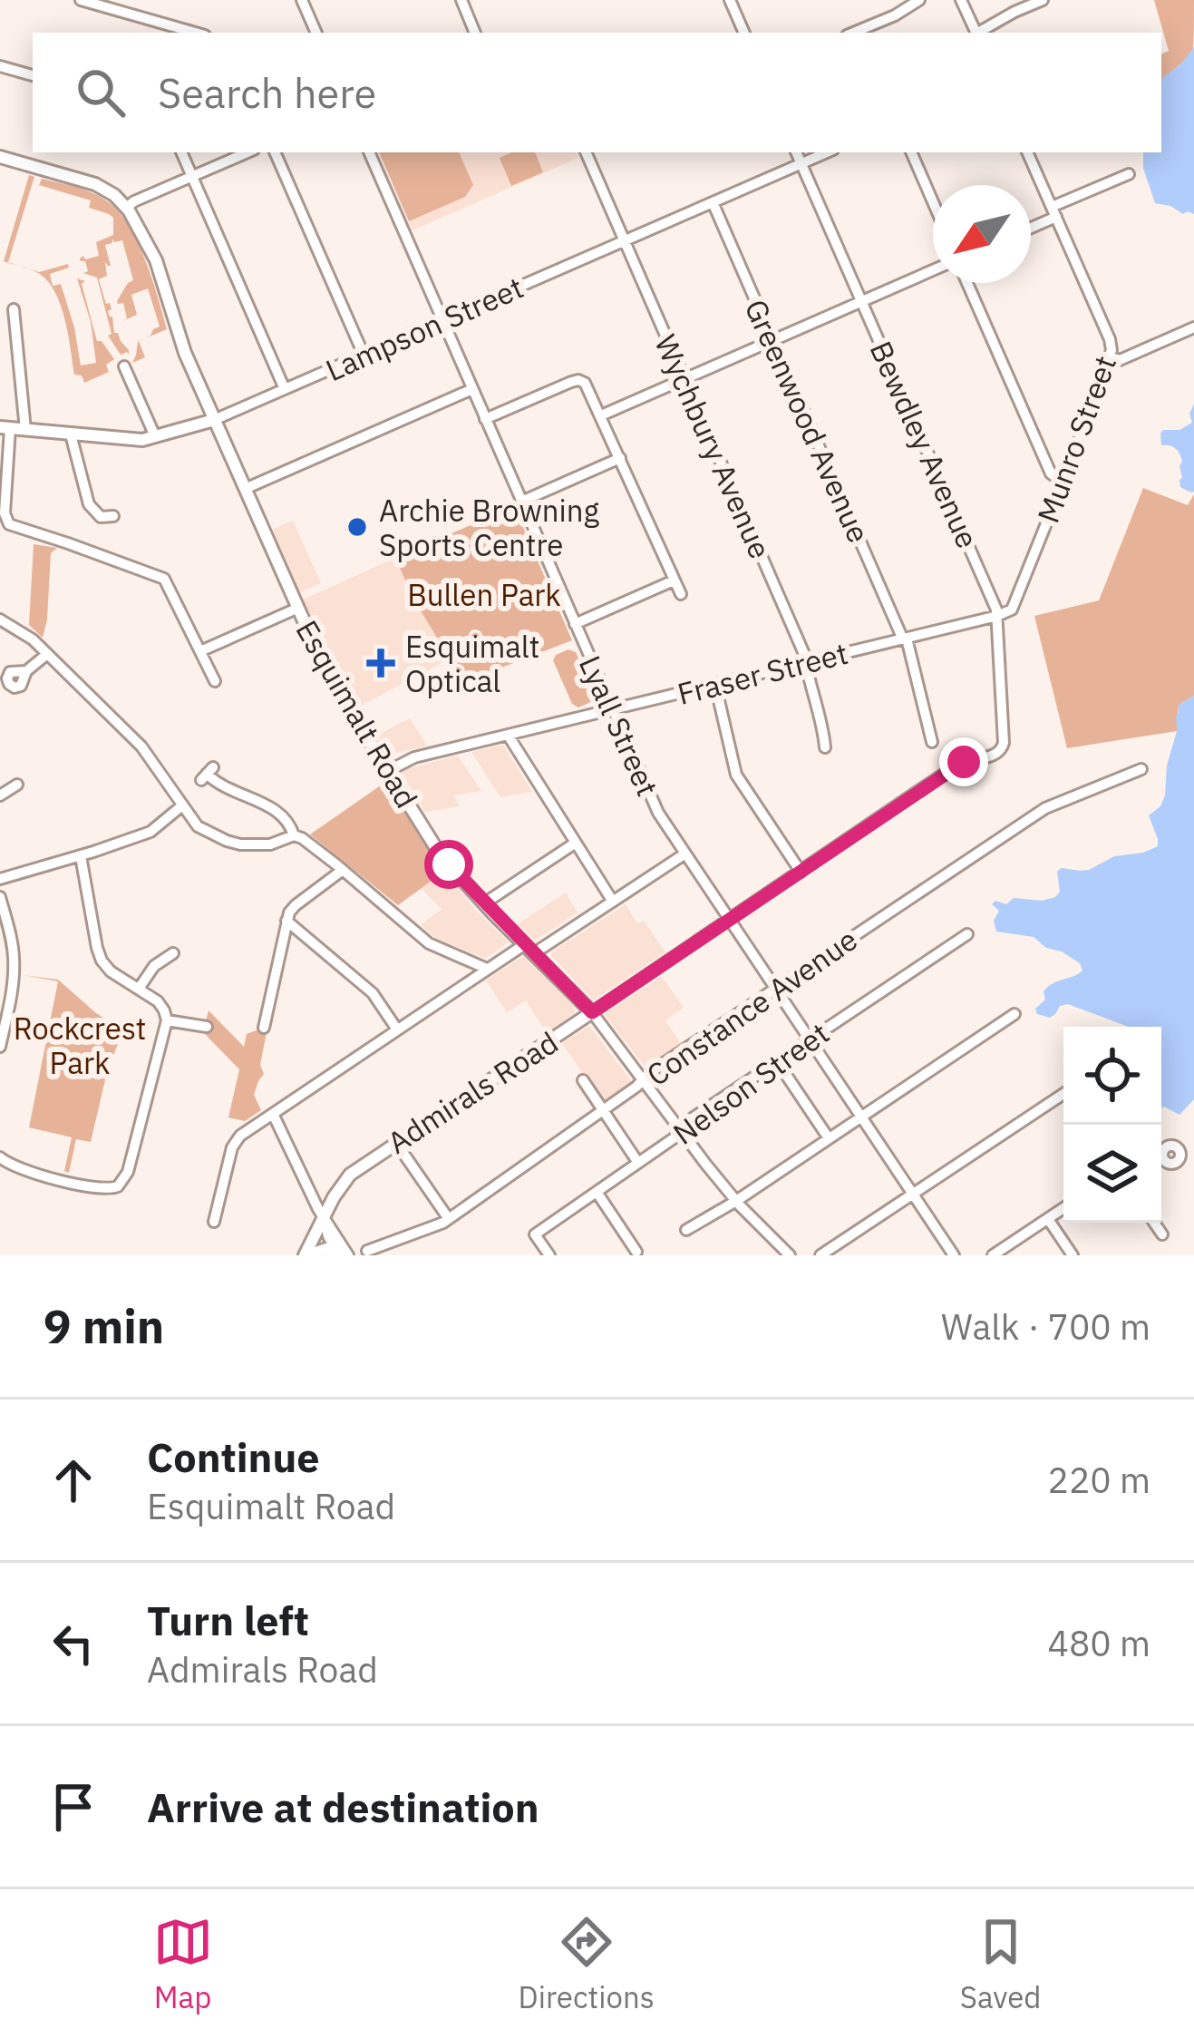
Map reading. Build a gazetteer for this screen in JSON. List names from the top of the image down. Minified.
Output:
{"streets":{"main road":["Lampson Street","Esquimalt Road","Admirals Road"],"street":["Greenwood Avenue","Munro Street","Bewdley Avenue","Wychbury Avenue","Fraser Street","Lyall Street","Constance Avenue","Nelson Street"]},"crossings":[["Lampson Street","Greenwood Avenue"],["Lampson Street","Bewdley Avenue"],["Lampson Street","Wychbury Avenue"],["Lampson Street","Esquimalt Road"],["Lampson Street","Lyall Street"],["Greenwood Avenue","Fraser Street"],["Munro Street","Fraser Street"],["Bewdley Avenue","Fraser Street"],["Bewdley Avenue","Admirals Road"],["Wychbury Avenue","Fraser Street"],["Fraser Street","Esquimalt Road"],["Fraser Street","Lyall Street"],["Esquimalt Road","Constance Avenue"],["Esquimalt Road","Nelson Street"],["Esquimalt Road","Admirals Road"],["Lyall Street","Constance Avenue"],["Lyall Street","Nelson Street"],["Lyall Street","Admirals Road"]],"parks":["Bullen Park","Rockcrest Park"],"places":{"other":["Archie Browning Sports Centre"],"health":["Esquimalt Optical"]},"north":"bottom left","page":{"search":"Search here","heading":["9 min","Walk · 700 m"],"list":[["Continue","Esquimalt Road","220 m"],["Turn left","Admirals Road","480 m"],"Arrive at destination"],"nav":["Map","Directions","Saved"]}}
